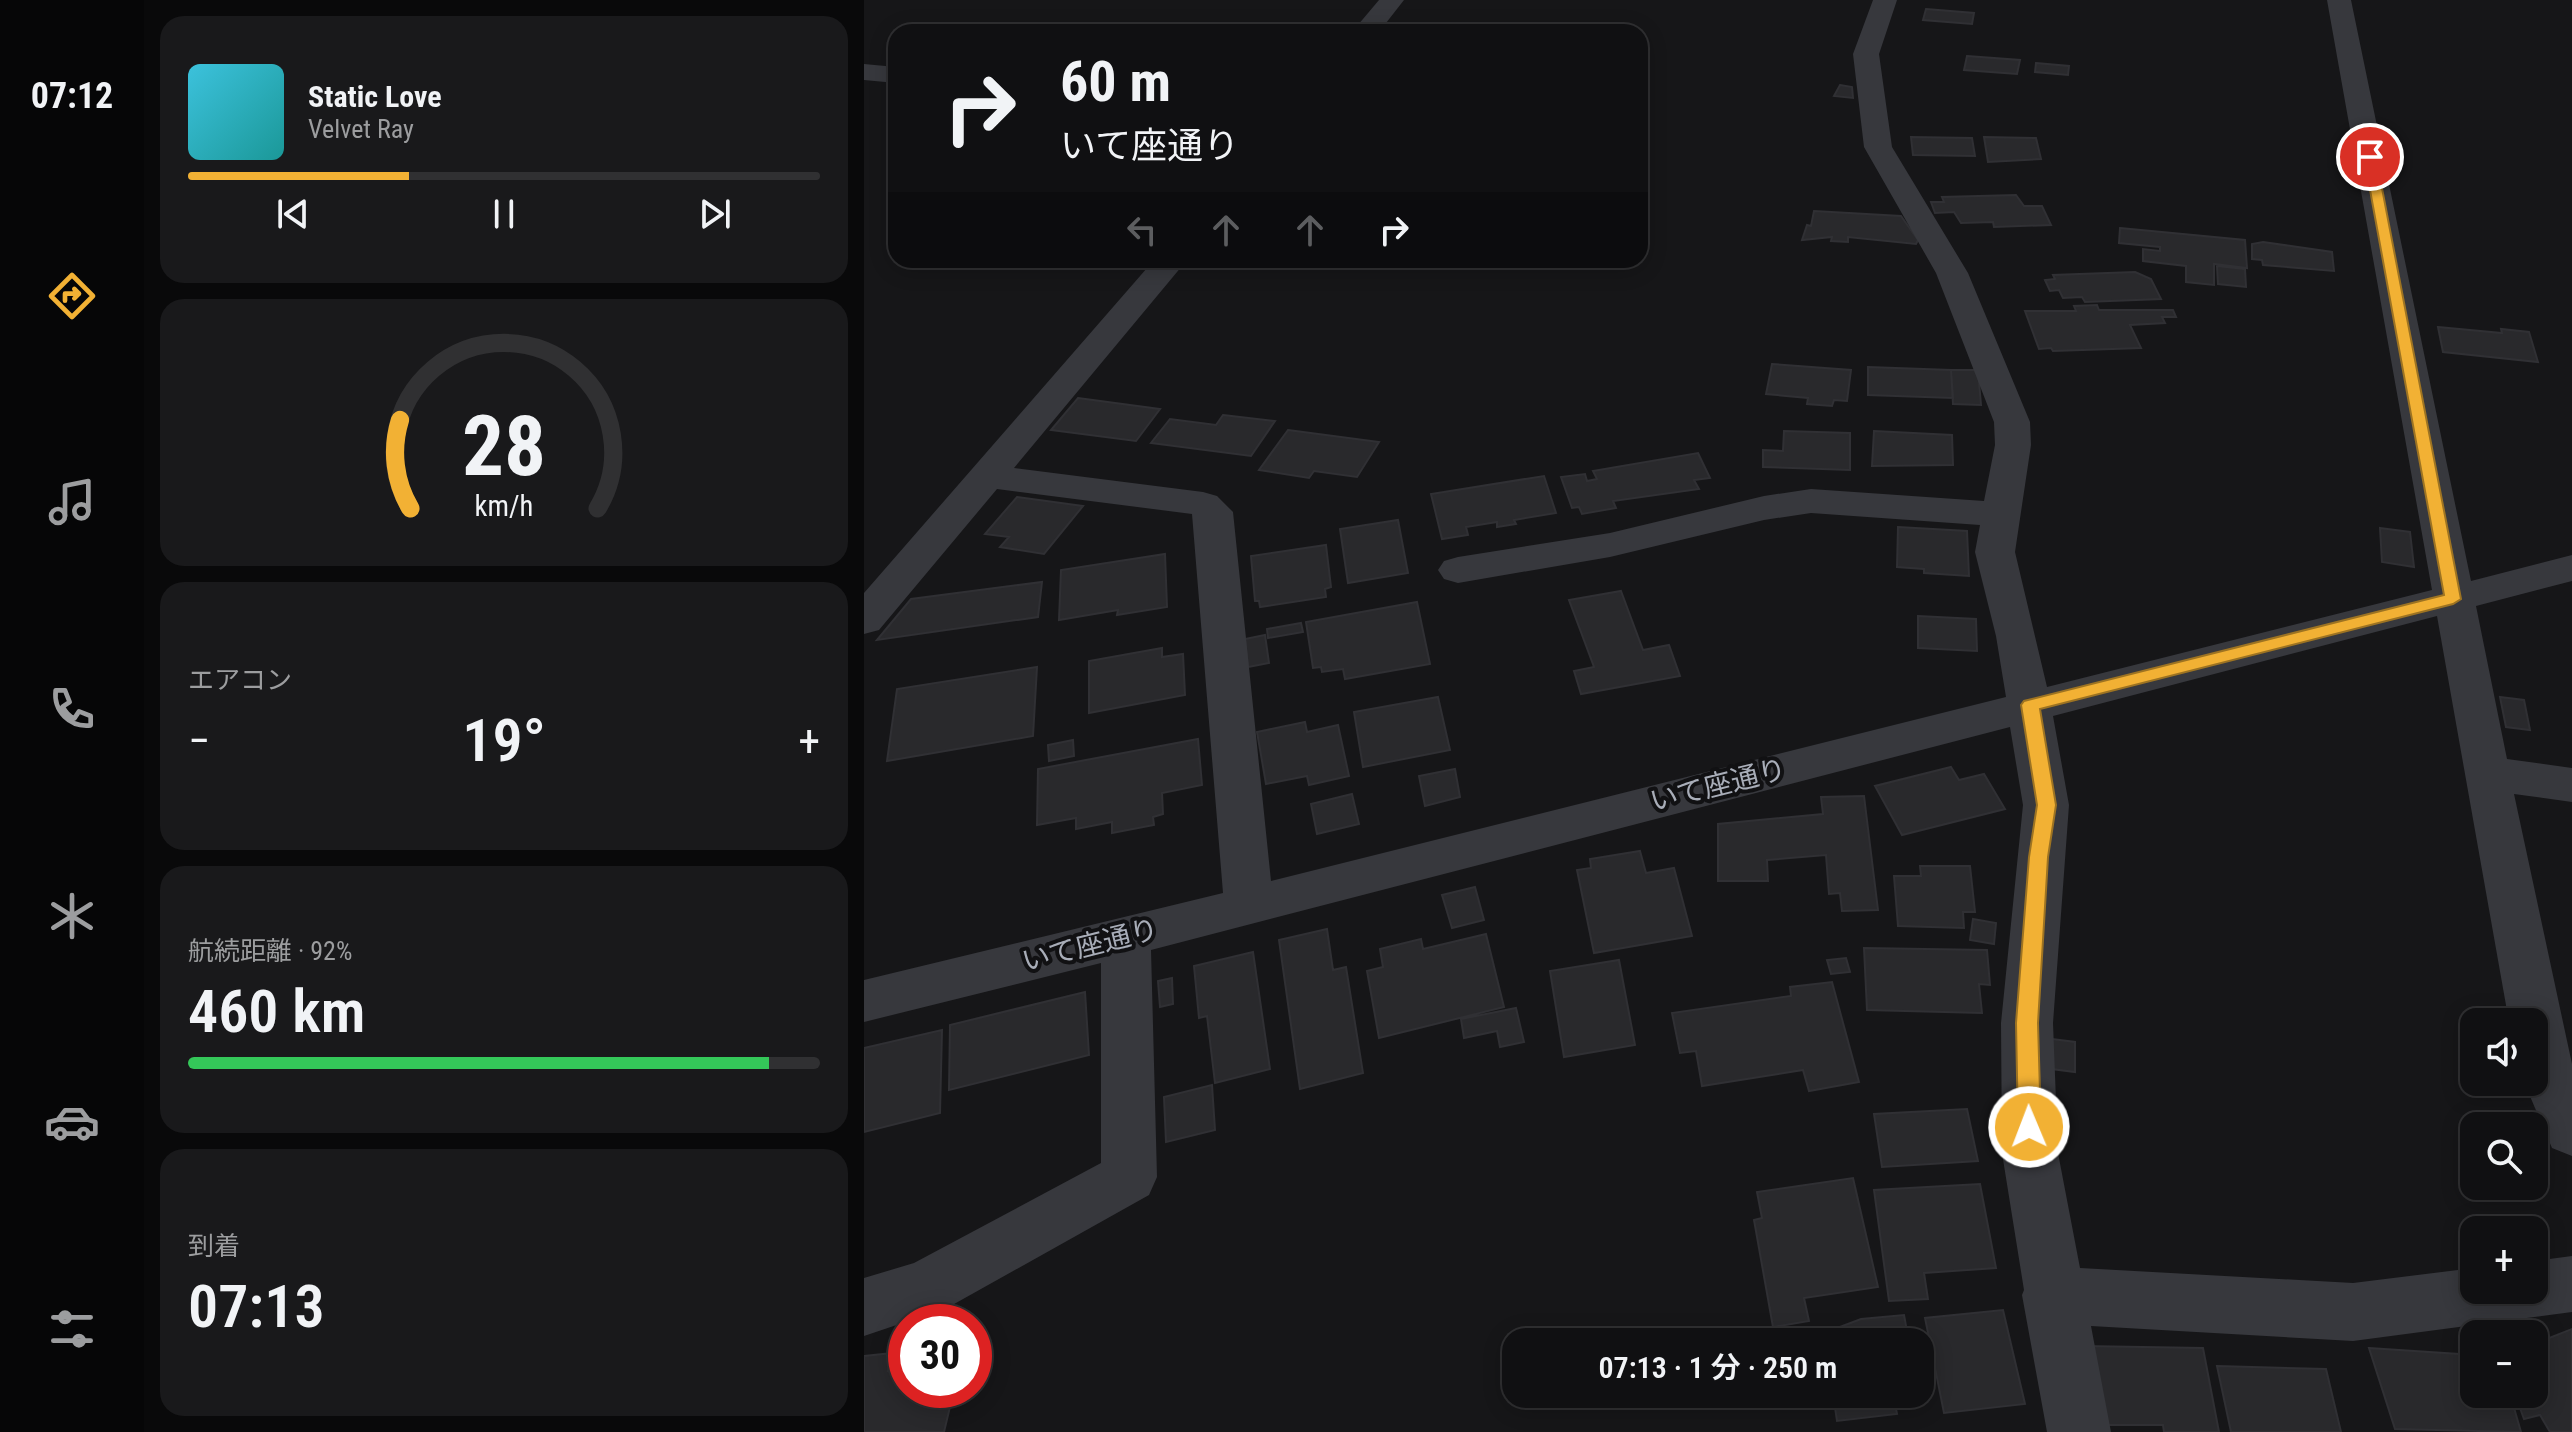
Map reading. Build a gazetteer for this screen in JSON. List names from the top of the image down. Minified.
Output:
{"streets":{"street":["いて座通り"]},"page":{"tabs":"07:12","turn":["60 m","いて座通り"],"song":["Static Love","Velvet Ray"],"tile":["エアコン",["航続距離 · 92%","460 km"],["到着","07:13"]],"heat":["−","19°","+"],"map_buttons":["+","−"],"limit":"30","trip":"07:13 · 1 分 · 250 m","gauge":["28","km/h"]}}
